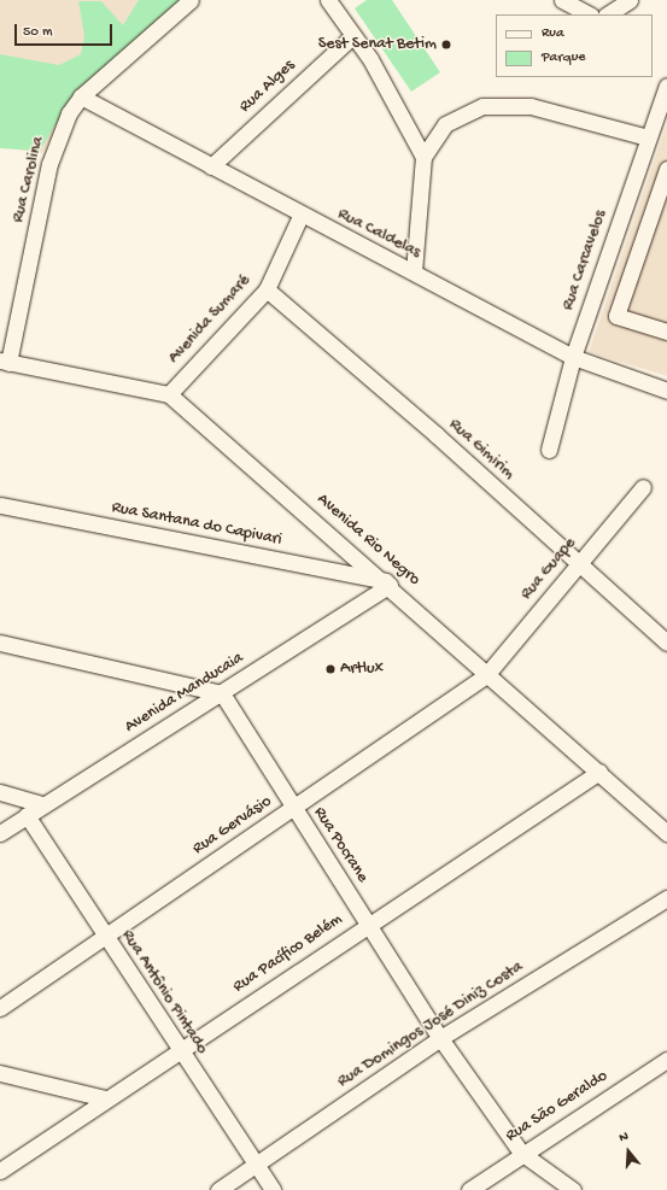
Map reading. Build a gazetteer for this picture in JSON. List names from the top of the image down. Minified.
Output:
{"streets":{"street":["Rua Alges","Rua Carolina","Rua Caldelas","Rua Carcavelos","Avenida Sumaré","Rua Gimirim","Rua Santana do Capivari","Avenida Rio Negro","Rua Guape","Avenida Manducaia","Rua Gervásio","Rua Pocrane","Rua Pacífico Belém","Rua Antônio Pintado","Rua Domingos José Diniz Costa","Rua São Geraldo"]},"crossings":[["Rua Alges","Rua Caldelas"],["Rua Carolina","Rua Caldelas"],["Rua Carolina","Avenida Rio Negro"],["Rua Caldelas","Rua Carcavelos"],["Rua Caldelas","Avenida Sumaré"],["Avenida Sumaré","Rua Gimirim"],["Avenida Sumaré","Avenida Rio Negro"],["Rua Gimirim","Rua Guape"],["Rua Santana do Capivari","Avenida Rio Negro"],["Rua Santana do Capivari","Avenida Manducaia"],["Avenida Rio Negro","Rua Guape"],["Avenida Rio Negro","Avenida Manducaia"],["Avenida Rio Negro","Rua Gervásio"],["Avenida Rio Negro","Rua Pacífico Belém"],["Rua Guape","Rua Gervásio"],["Avenida Manducaia","Rua Pocrane"],["Avenida Manducaia","Rua Antônio Pintado"],["Rua Gervásio","Rua Pocrane"],["Rua Gervásio","Rua Antônio Pintado"],["Rua Pocrane","Rua Pacífico Belém"],["Rua Pocrane","Rua Domingos José Diniz Costa"],["Rua Pocrane","Rua São Geraldo"],["Rua Pacífico Belém","Rua Antônio Pintado"],["Rua Antônio Pintado","Rua Domingos José Diniz Costa"]],"places":["Sest Senat Betim","Artlux"],"legend":["Rua","Parque"],"scale_bar":"50 m","north":"top"}
